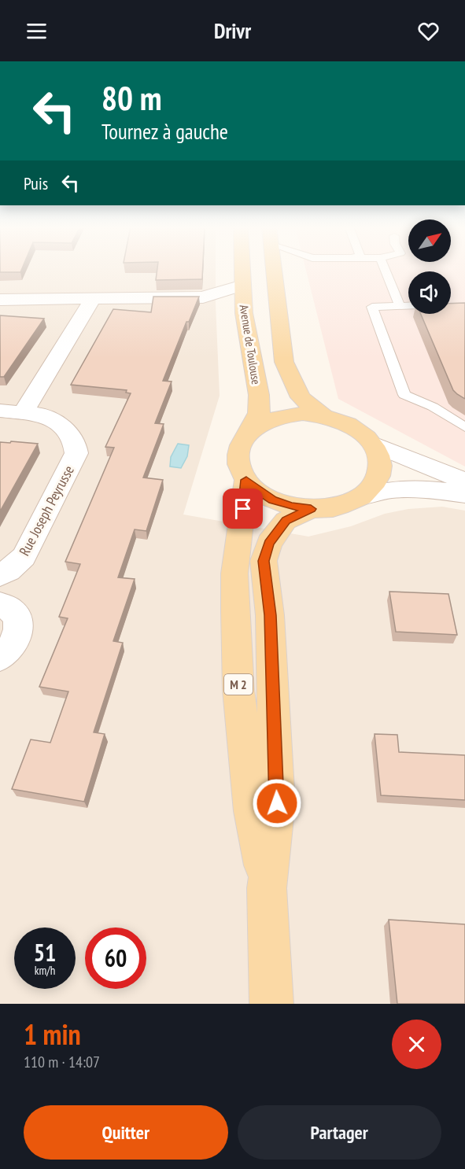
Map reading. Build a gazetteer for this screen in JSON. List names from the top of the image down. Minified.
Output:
{"streets":{"main road":["Avenue de Toulouse","M 2"],"street":["Rue Joseph Peyrusse"]},"crossings":[["Avenue de Toulouse","M 2"]],"north":"top right","page":{"header":"Drivr","turn":["80 m","Tournez à gauche"],"then":"Puis","speed":"51 km/h","limit":"60","heading":["1 min","110 m · 14:07"],"buttons":["Quitter","Partager"]}}
